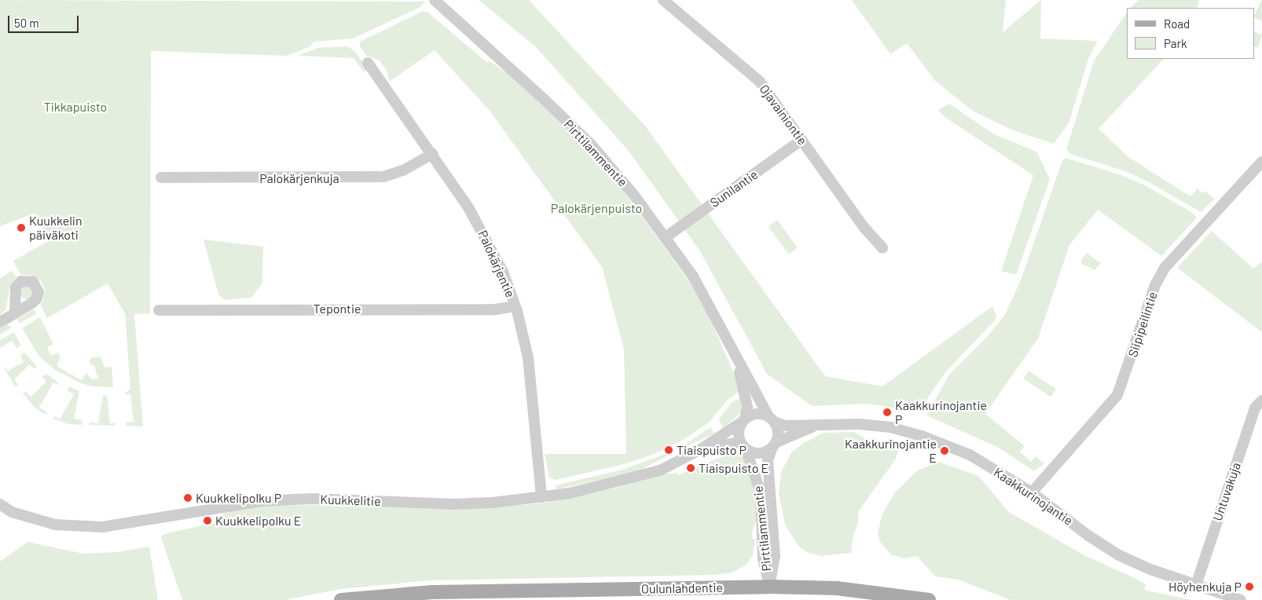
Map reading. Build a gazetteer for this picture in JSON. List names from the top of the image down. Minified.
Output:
{"streets":{"main road":["Oulunlahdentie"],"street":["Ojavainiontie","Pirttilammentie","Palokärjenkuja","Sunilantie","Palokärjentie","Tepontie","Siipipeilintie","Untuvakuja","Kaakkurinojantie","Kuukkelitie"]},"crossings":[["Ojavainiontie","Sunilantie"],["Pirttilammentie","Sunilantie"],["Pirttilammentie","Kaakkurinojantie"],["Pirttilammentie","Kuukkelitie"],["Pirttilammentie","Oulunlahdentie"],["Palokärjenkuja","Palokärjentie"],["Palokärjentie","Tepontie"],["Palokärjentie","Kuukkelitie"],["Siipipeilintie","Kaakkurinojantie"],["Untuvakuja","Kaakkurinojantie"],["Kaakkurinojantie","Kuukkelitie"]],"parks":["Tikkapuisto","Palokärjenpuisto"],"places":["Kuukkelin päiväkoti","Kaakkurinojantie P","Tiaispuisto P","Kaakkurinojantie E","Tiaispuisto E","Kuukkelipolku P","Kuukkelipolku E","Höyhenkuja P"],"legend":["Road","Park"],"scale_bar":"50 m"}
